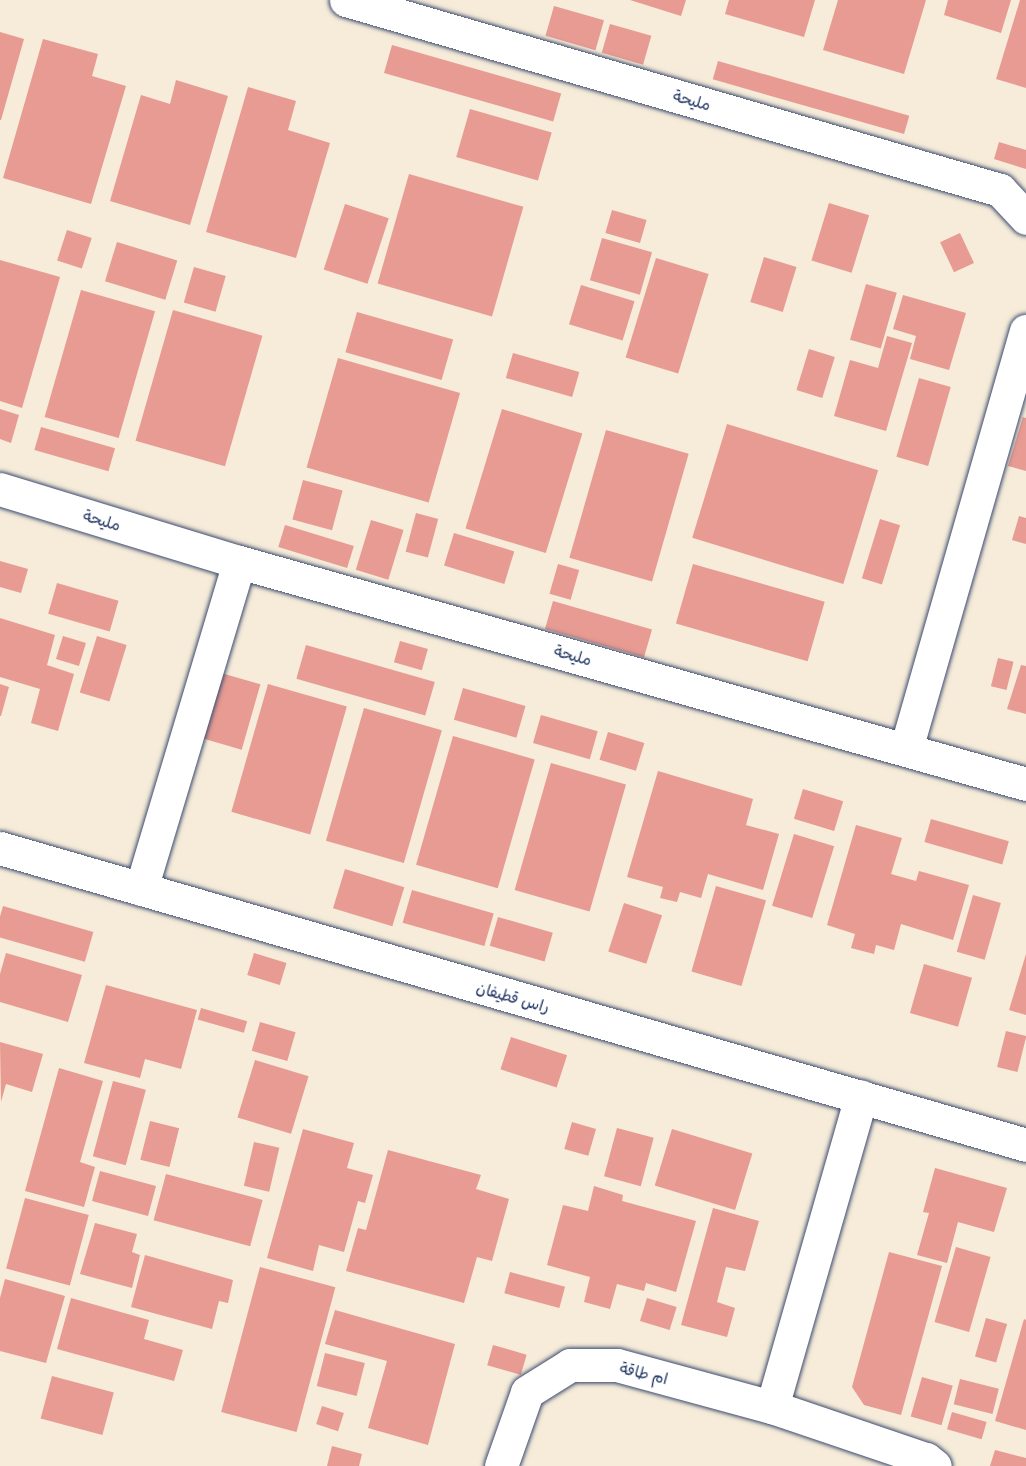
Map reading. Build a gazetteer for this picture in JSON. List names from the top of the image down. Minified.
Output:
{"streets":{"street":["مليحة","راس قطيفان","ام طاقة"]}}
